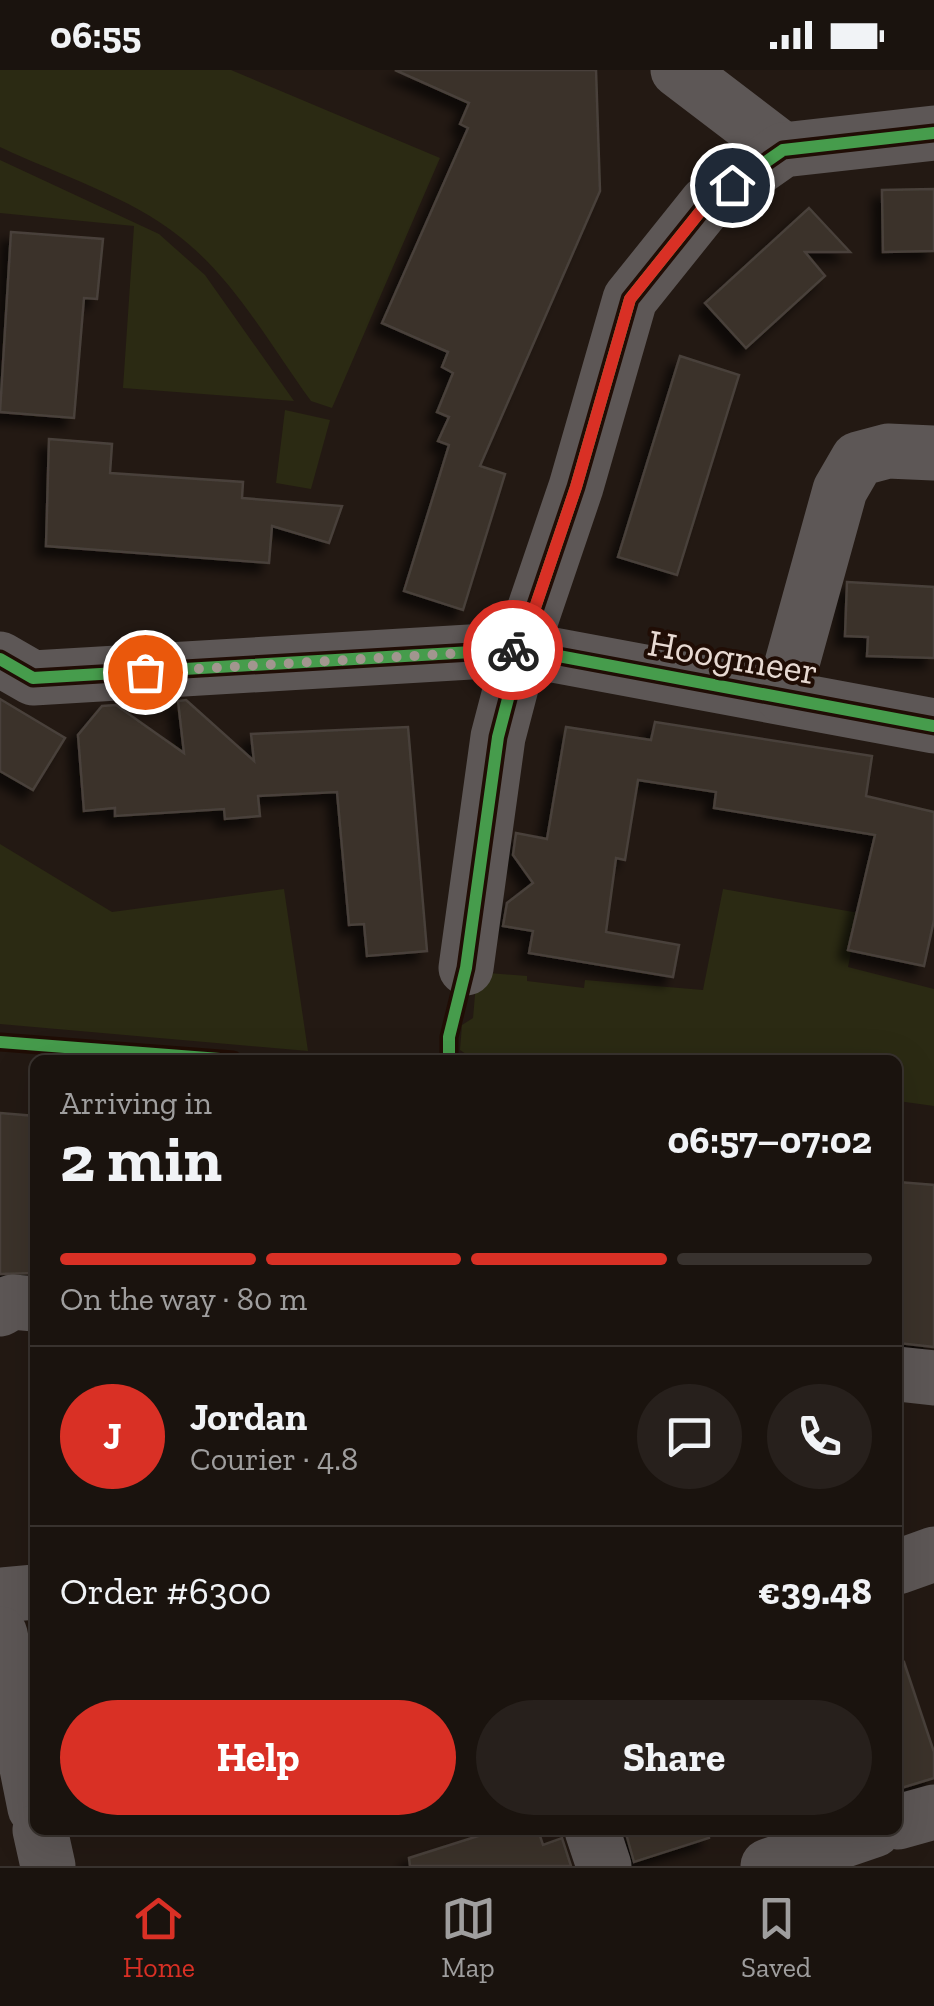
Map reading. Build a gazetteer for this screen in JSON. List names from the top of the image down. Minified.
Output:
{"streets":{"street":["Hoogmeer"]},"page":{"status":"06:55","heading":["2 min","Arriving in","06:57–07:02"],"panel":["Jordan","Courier · 4.8","Order #6300","€39.48"],"bar":"On the way · 80 m","round":"J","buttons":["Help","Share"],"tabs":["Home","Map","Saved"]}}
